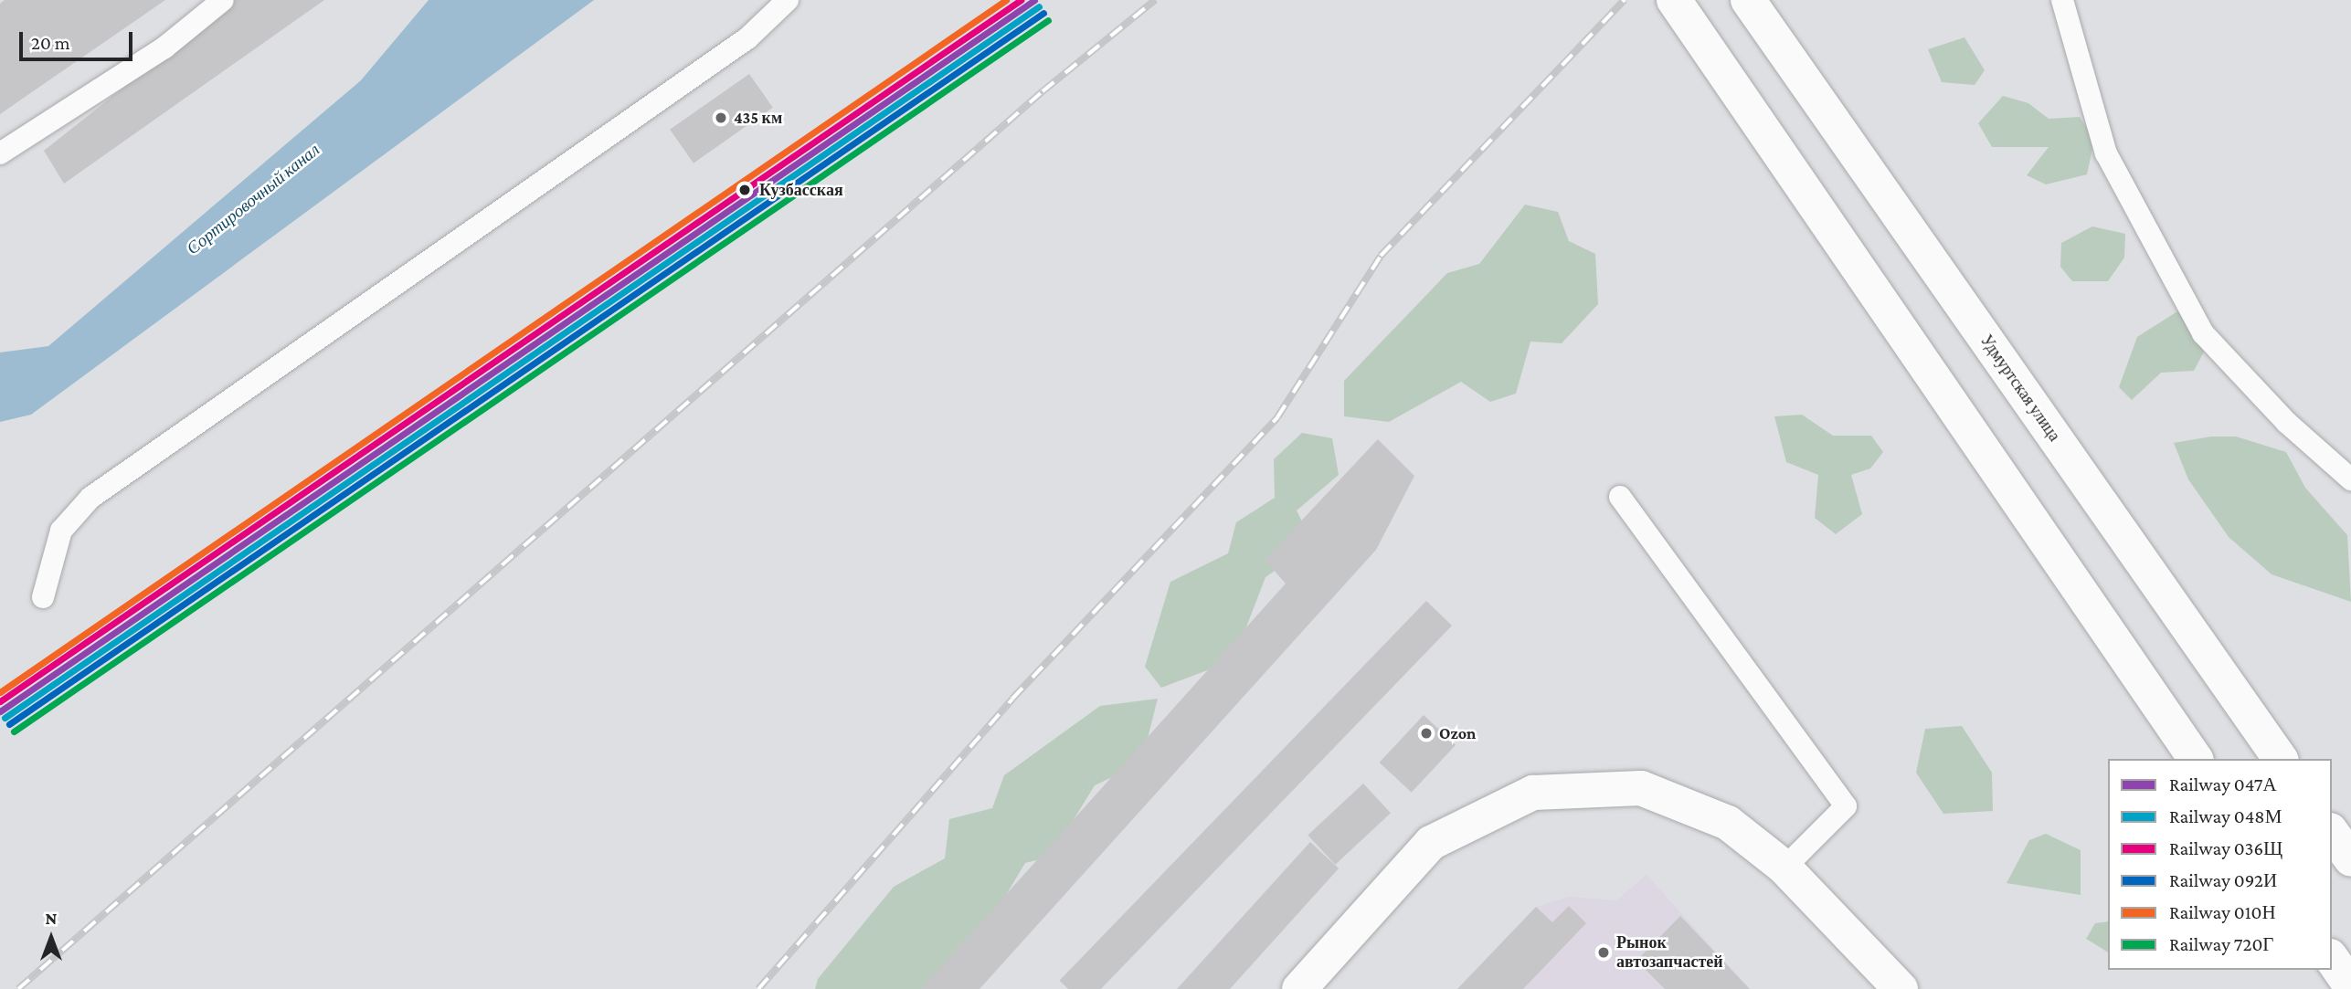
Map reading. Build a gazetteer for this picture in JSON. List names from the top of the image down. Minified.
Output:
{"streets":{"main road":["Удмуртская улица"]},"water":["Сортировочный канал"],"places":["435 км","Кузбасская","Ozon","Рынок автозапчастей"],"lines":["rail line 047А","rail line 036Щ","rail line 010Н","rail line 048М","rail line 092И","rail line 720Г"],"legend":["Railway 047А","Railway 048М","Railway 036Щ","Railway 092И","Railway 010Н","Railway 720Г"],"scale_bar":"20 m","north":"top"}
